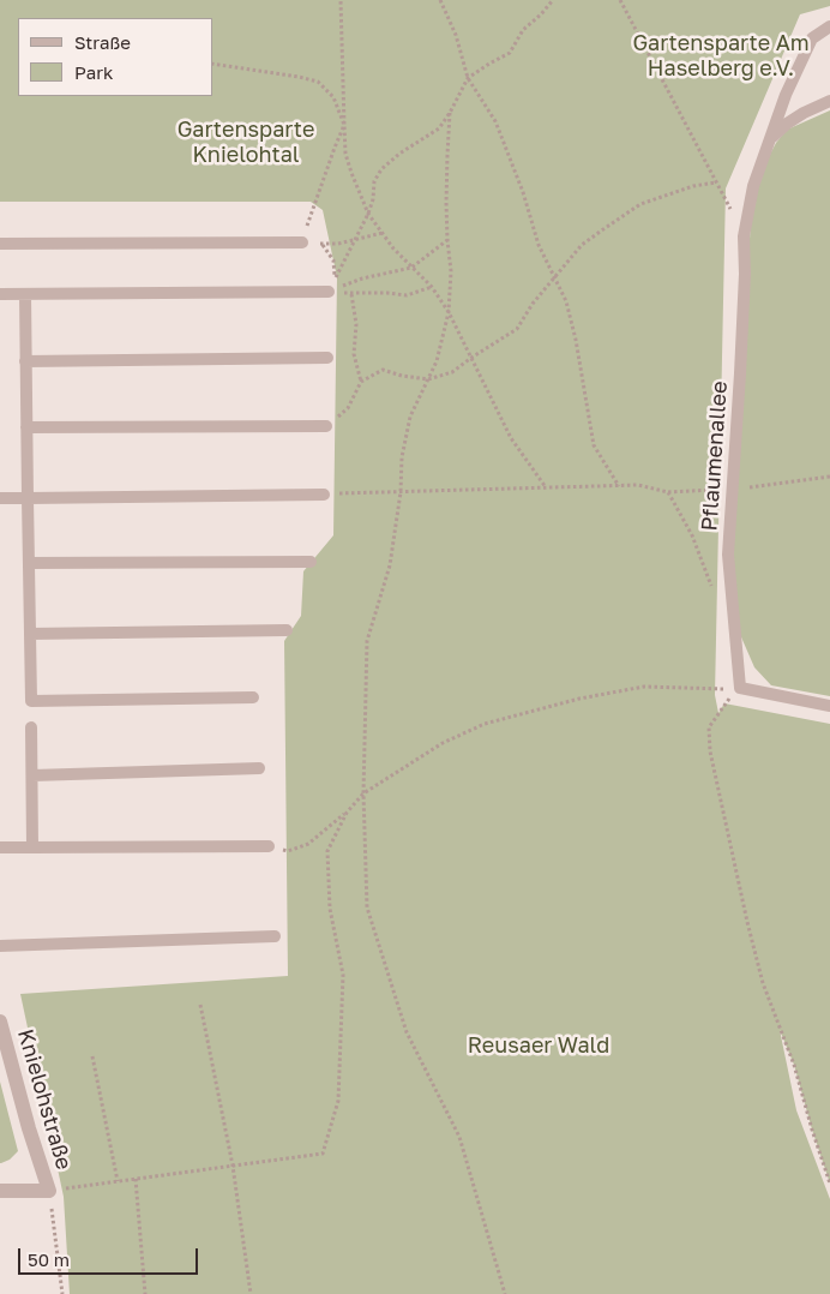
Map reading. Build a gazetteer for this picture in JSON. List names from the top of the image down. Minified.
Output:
{"streets":{"street":["Knielohstraße"],"lane":["Pflaumenallee"]},"parks":["Gartensparte Am Haselberg e.V.","Gartensparte Knielohtal","Reusaer Wald"],"legend":["Straße","Park"],"scale_bar":"50 m"}
